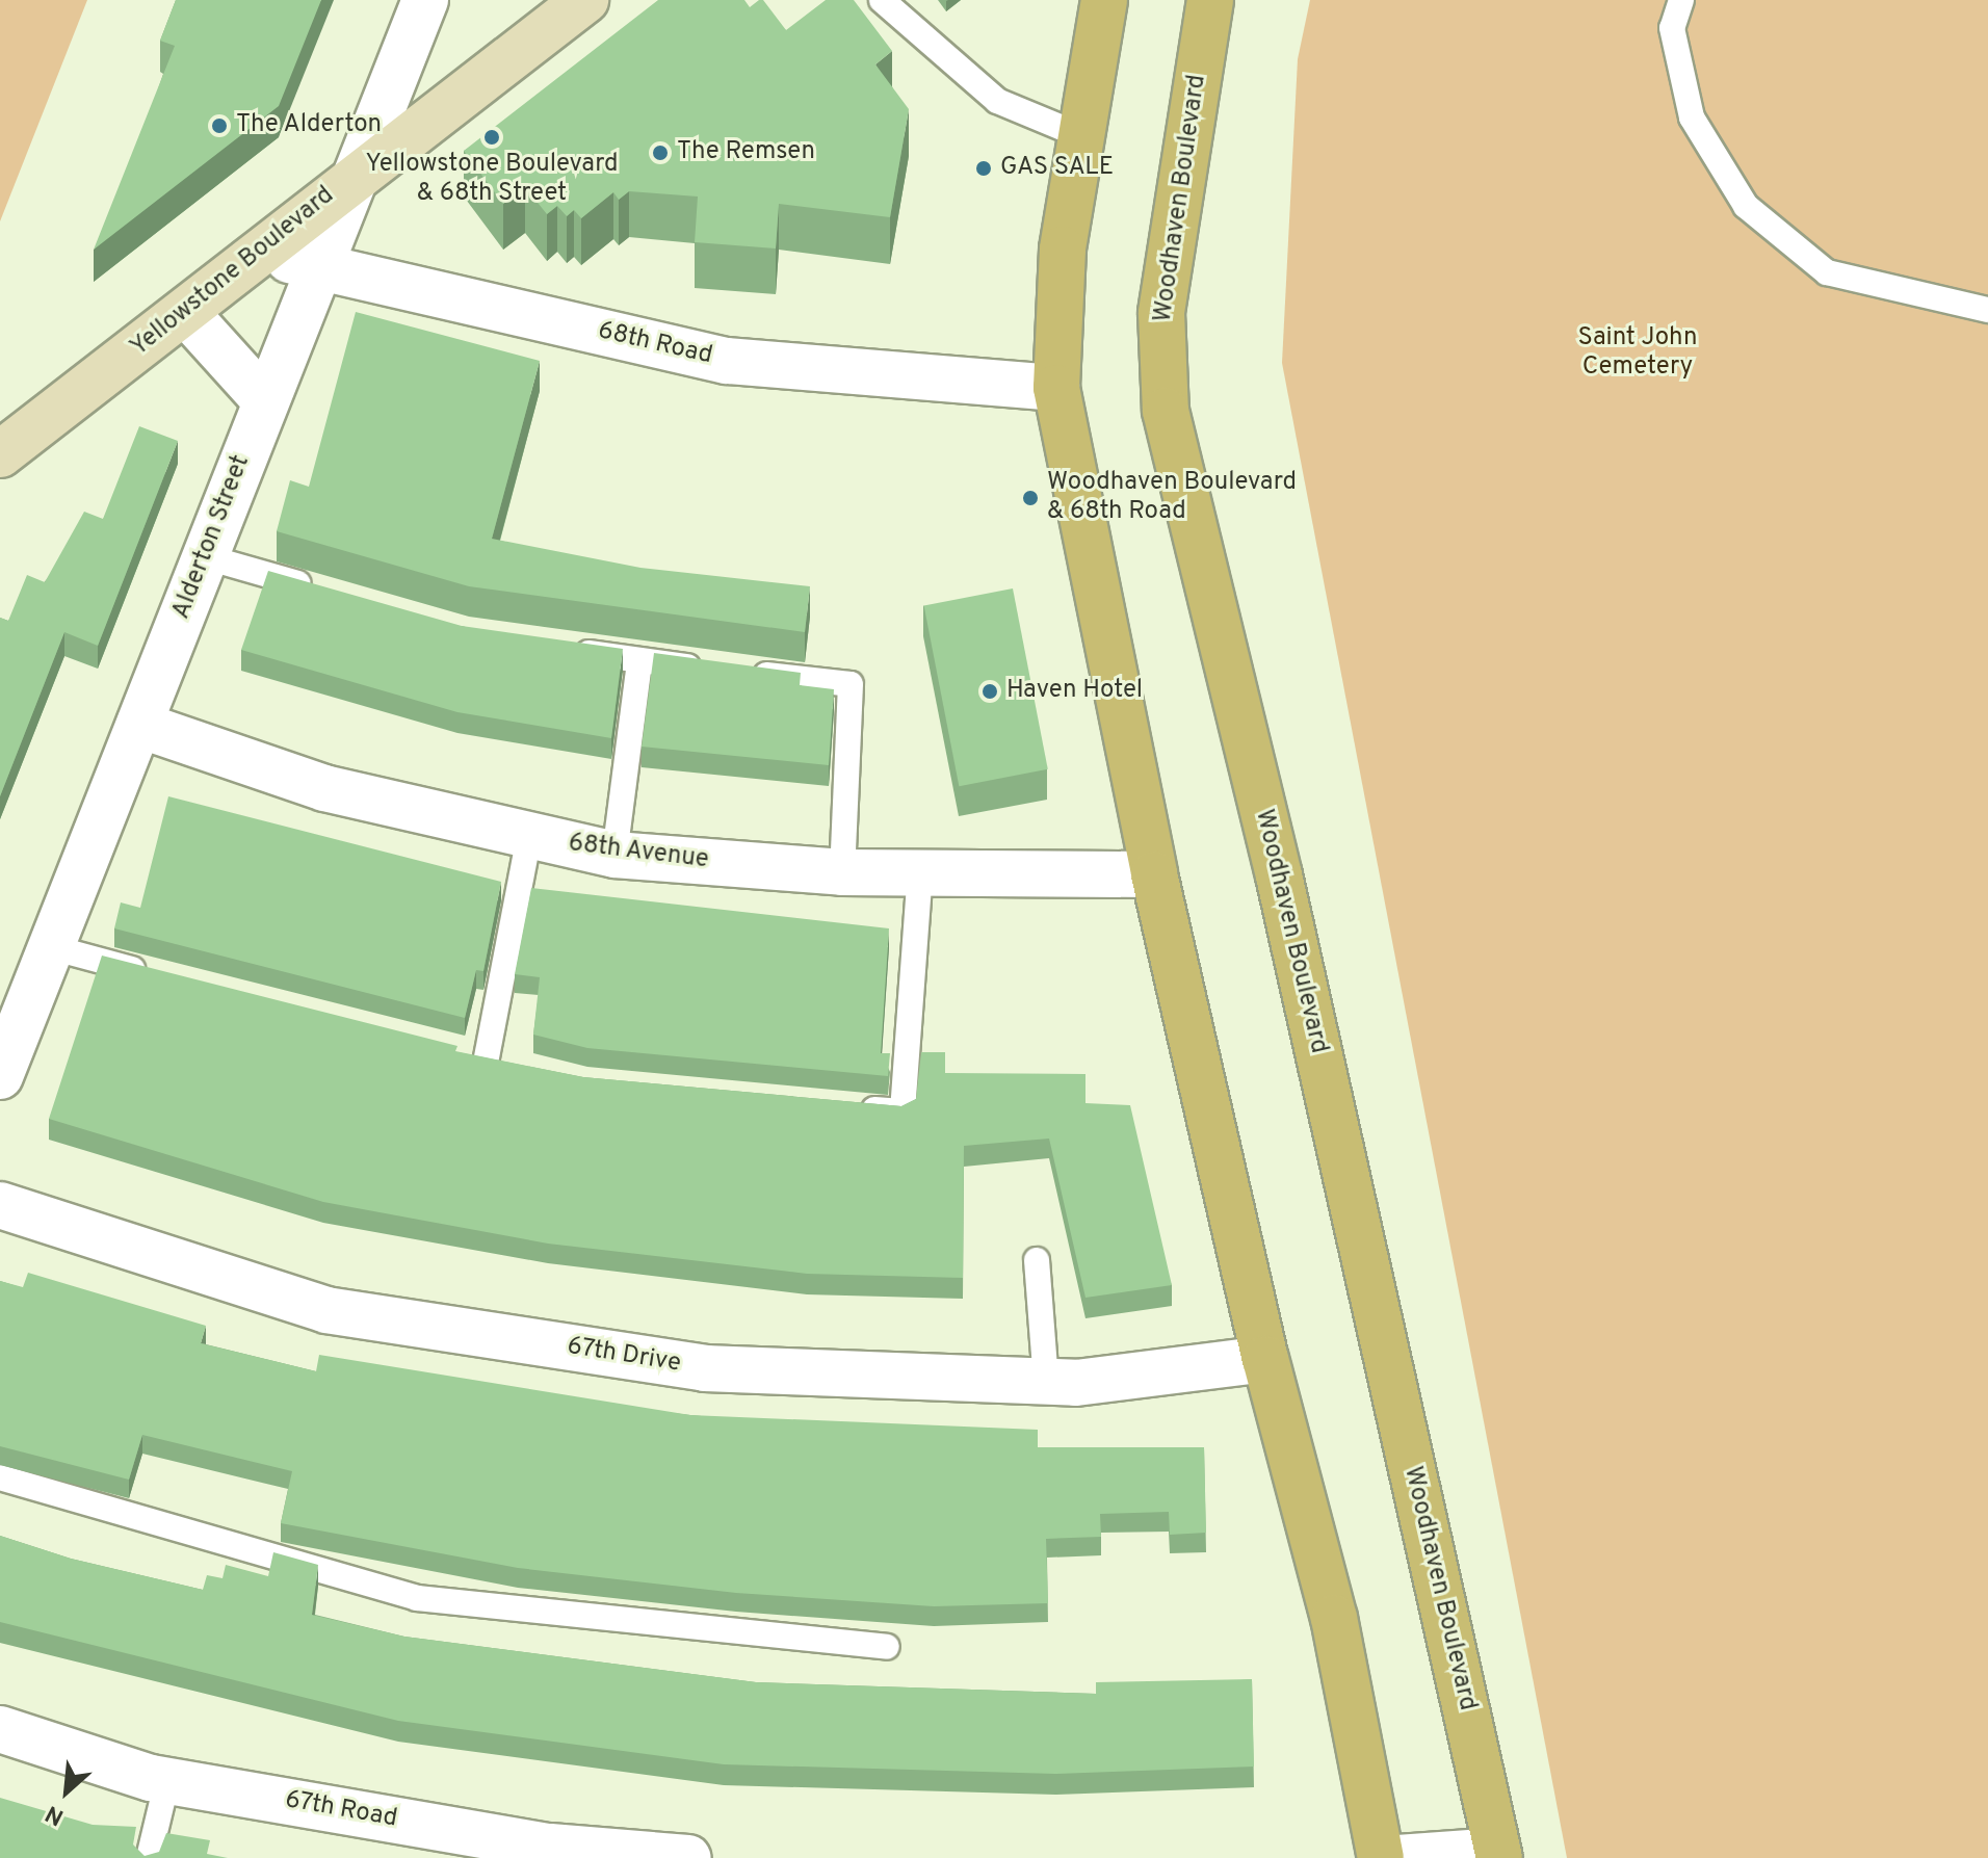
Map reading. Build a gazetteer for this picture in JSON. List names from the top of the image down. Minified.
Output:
{"streets":{"main road":["Woodhaven Boulevard"],"street":["Yellowstone Boulevard","68th Road","Alderton Street","68th Avenue","67th Drive","67th Road"]},"crossings":[["Yellowstone Boulevard","68th Road"],["Yellowstone Boulevard","Alderton Street"],["68th Road","Alderton Street"],["Alderton Street","68th Avenue"]],"parks":["Saint John Cemetery"],"places":["The Alderton","Yellowstone Boulevard & 68th Street","The Remsen","GAS SALE","Woodhaven Boulevard & 68th Road","Haven Hotel"],"north":"bottom left"}
